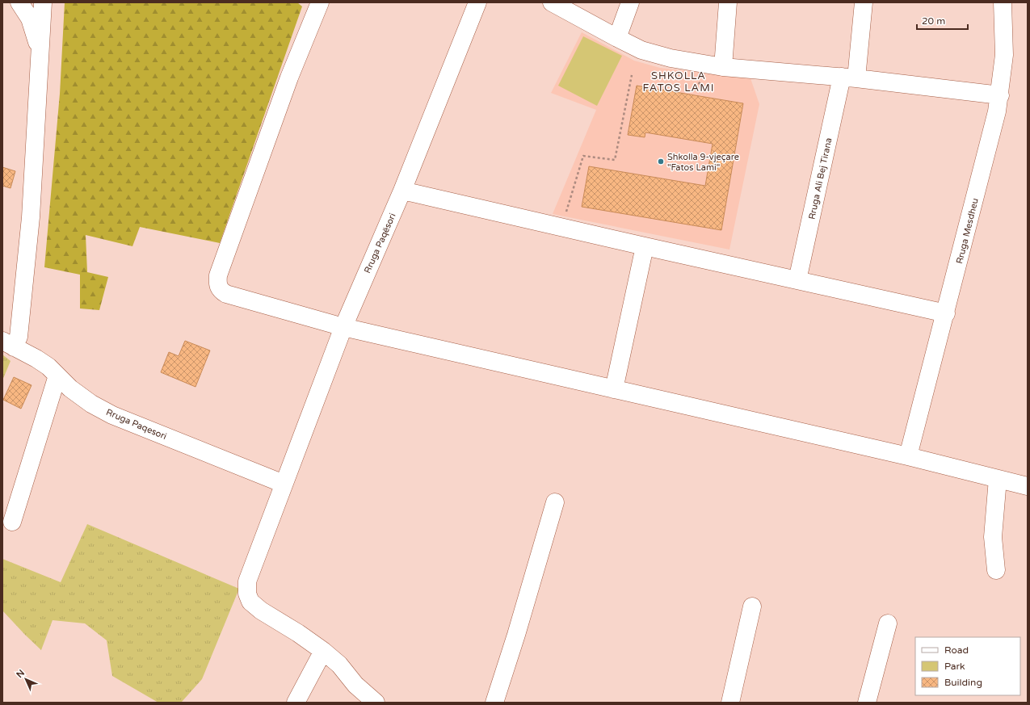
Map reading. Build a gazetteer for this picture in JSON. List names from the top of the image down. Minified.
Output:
{"streets":{"street":["Rruga Ali Bej Tirana","Rruga Mesdheu","Rruga Paqësori","Rruga Paqesori"]},"crossings":[["Rruga Paqësori","Rruga Paqesori"]],"districts":["SHKOLLA FATOS LAMI"],"places":["Shkolla 9-vjeçare \"Fatos Lami\""],"legend":["Road","Park","Building"],"scale_bar":"20 m","north":"top left"}
